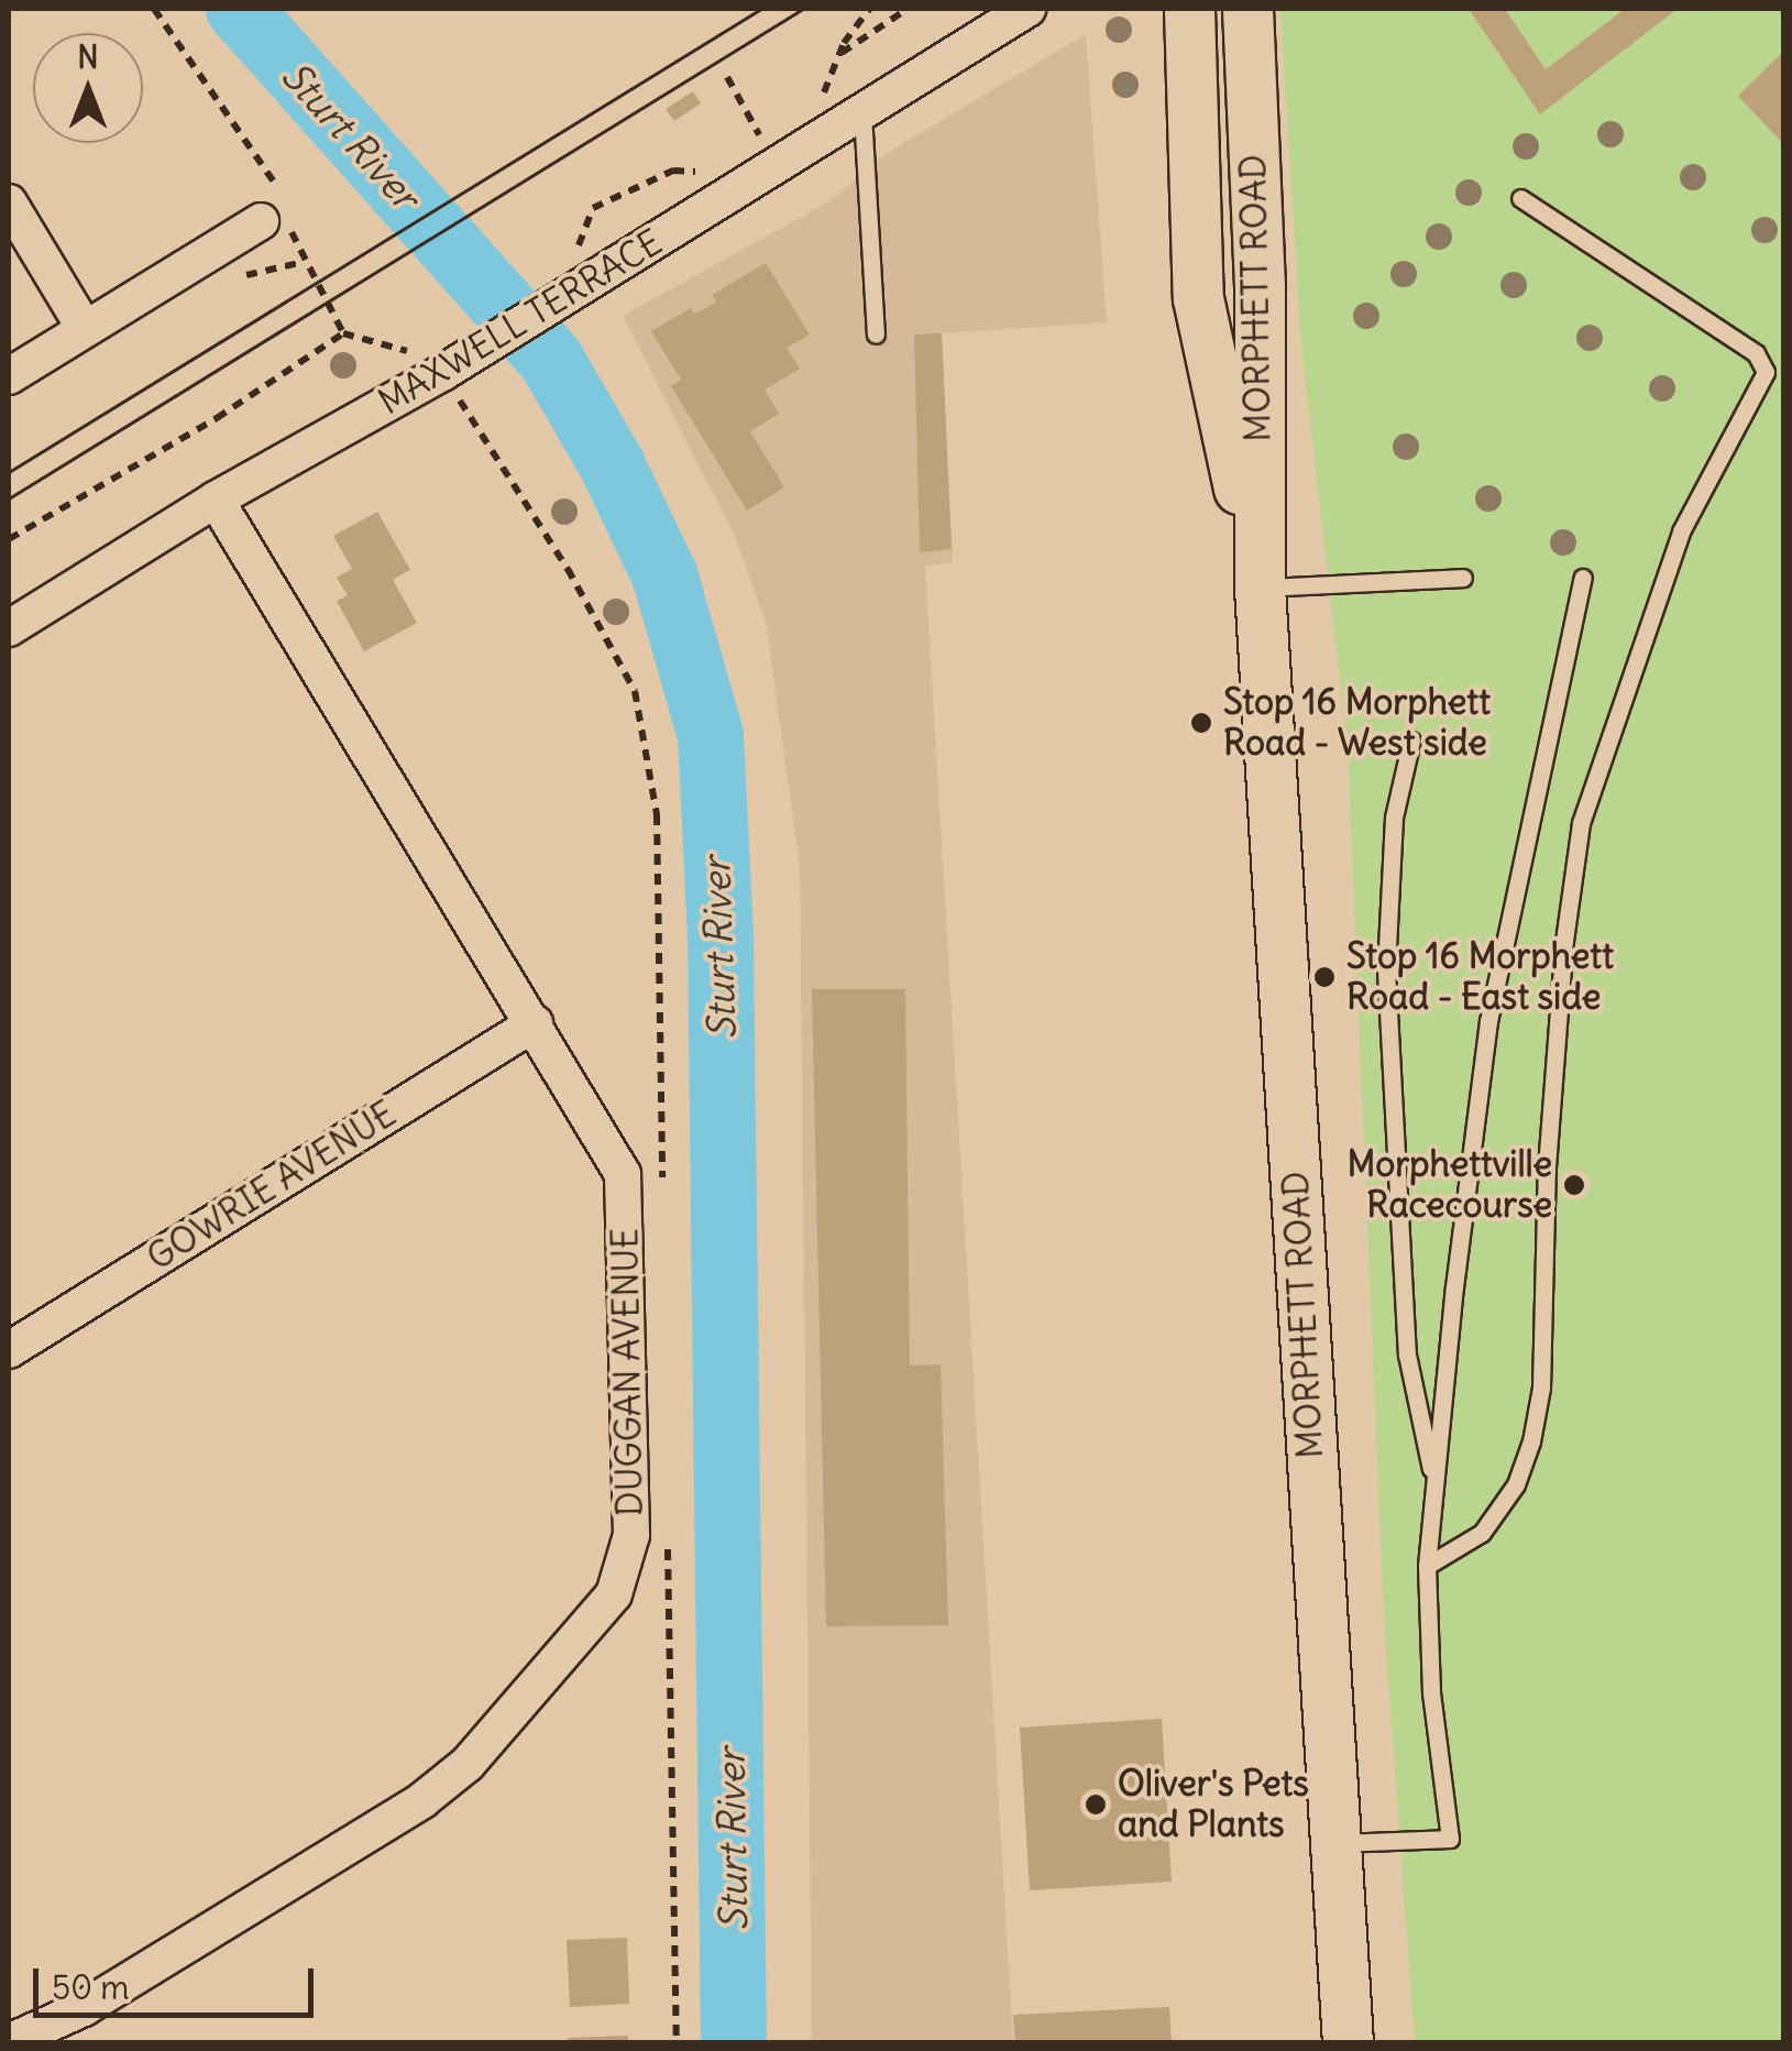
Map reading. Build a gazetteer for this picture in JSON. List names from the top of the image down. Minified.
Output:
{"streets":{"main road":["MORPHETT ROAD"],"street":["MAXWELL TERRACE","GOWRIE AVENUE","DUGGAN AVENUE"]},"crossings":[["MAXWELL TERRACE","DUGGAN AVENUE"],["GOWRIE AVENUE","DUGGAN AVENUE"]],"water":["Sturt River"],"places":["Stop 16 Morphett Road - West side","Stop 16 Morphett Road - East side","Morphettville Racecourse","Oliver's Pets and Plants"],"scale_bar":"50 m","north":"top"}
